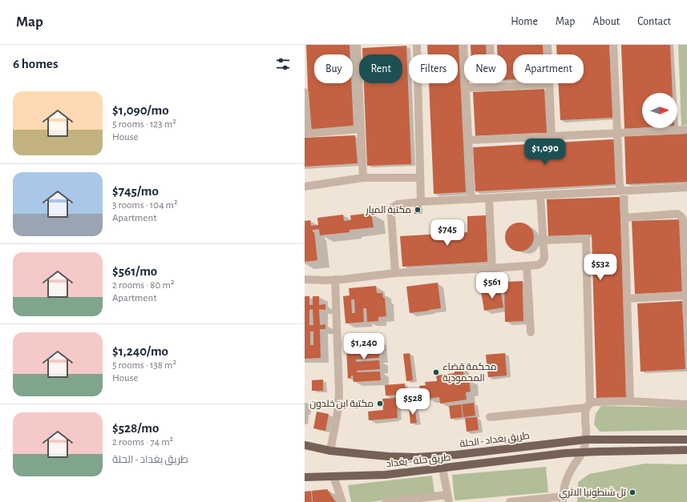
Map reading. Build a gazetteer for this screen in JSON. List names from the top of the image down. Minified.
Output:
{"streets":{"main road":["طريق بغداد - الحلة","طريق حلة - بغداد"]},"places":["مكتبة الميار","محكمة قضاء المحمودية","مكتبة ابن خلدون","تل شنطونيا الاثري"],"north":"right","page":{"header":"Map","nav":["Home","Map","About","Contact"],"heading":"6 homes","chip":["Buy","Rent","Filters","New","Apartment"],"list":[{"name":"$1,090/mo","note":"5 rooms · 123 m² · House"},{"name":"$745/mo","note":"3 rooms · 104 m² · Apartment"},{"name":"$561/mo","note":"2 rooms · 80 m² · Apartment"},{"name":"$1,240/mo","note":"5 rooms · 138 m² · House"},{"name":"$528/mo","note":"2 rooms · 74 m² · طريق بغداد - الحلة"}],"price":["$1,090","$745","$532","$561","$1,240","$528"]}}
